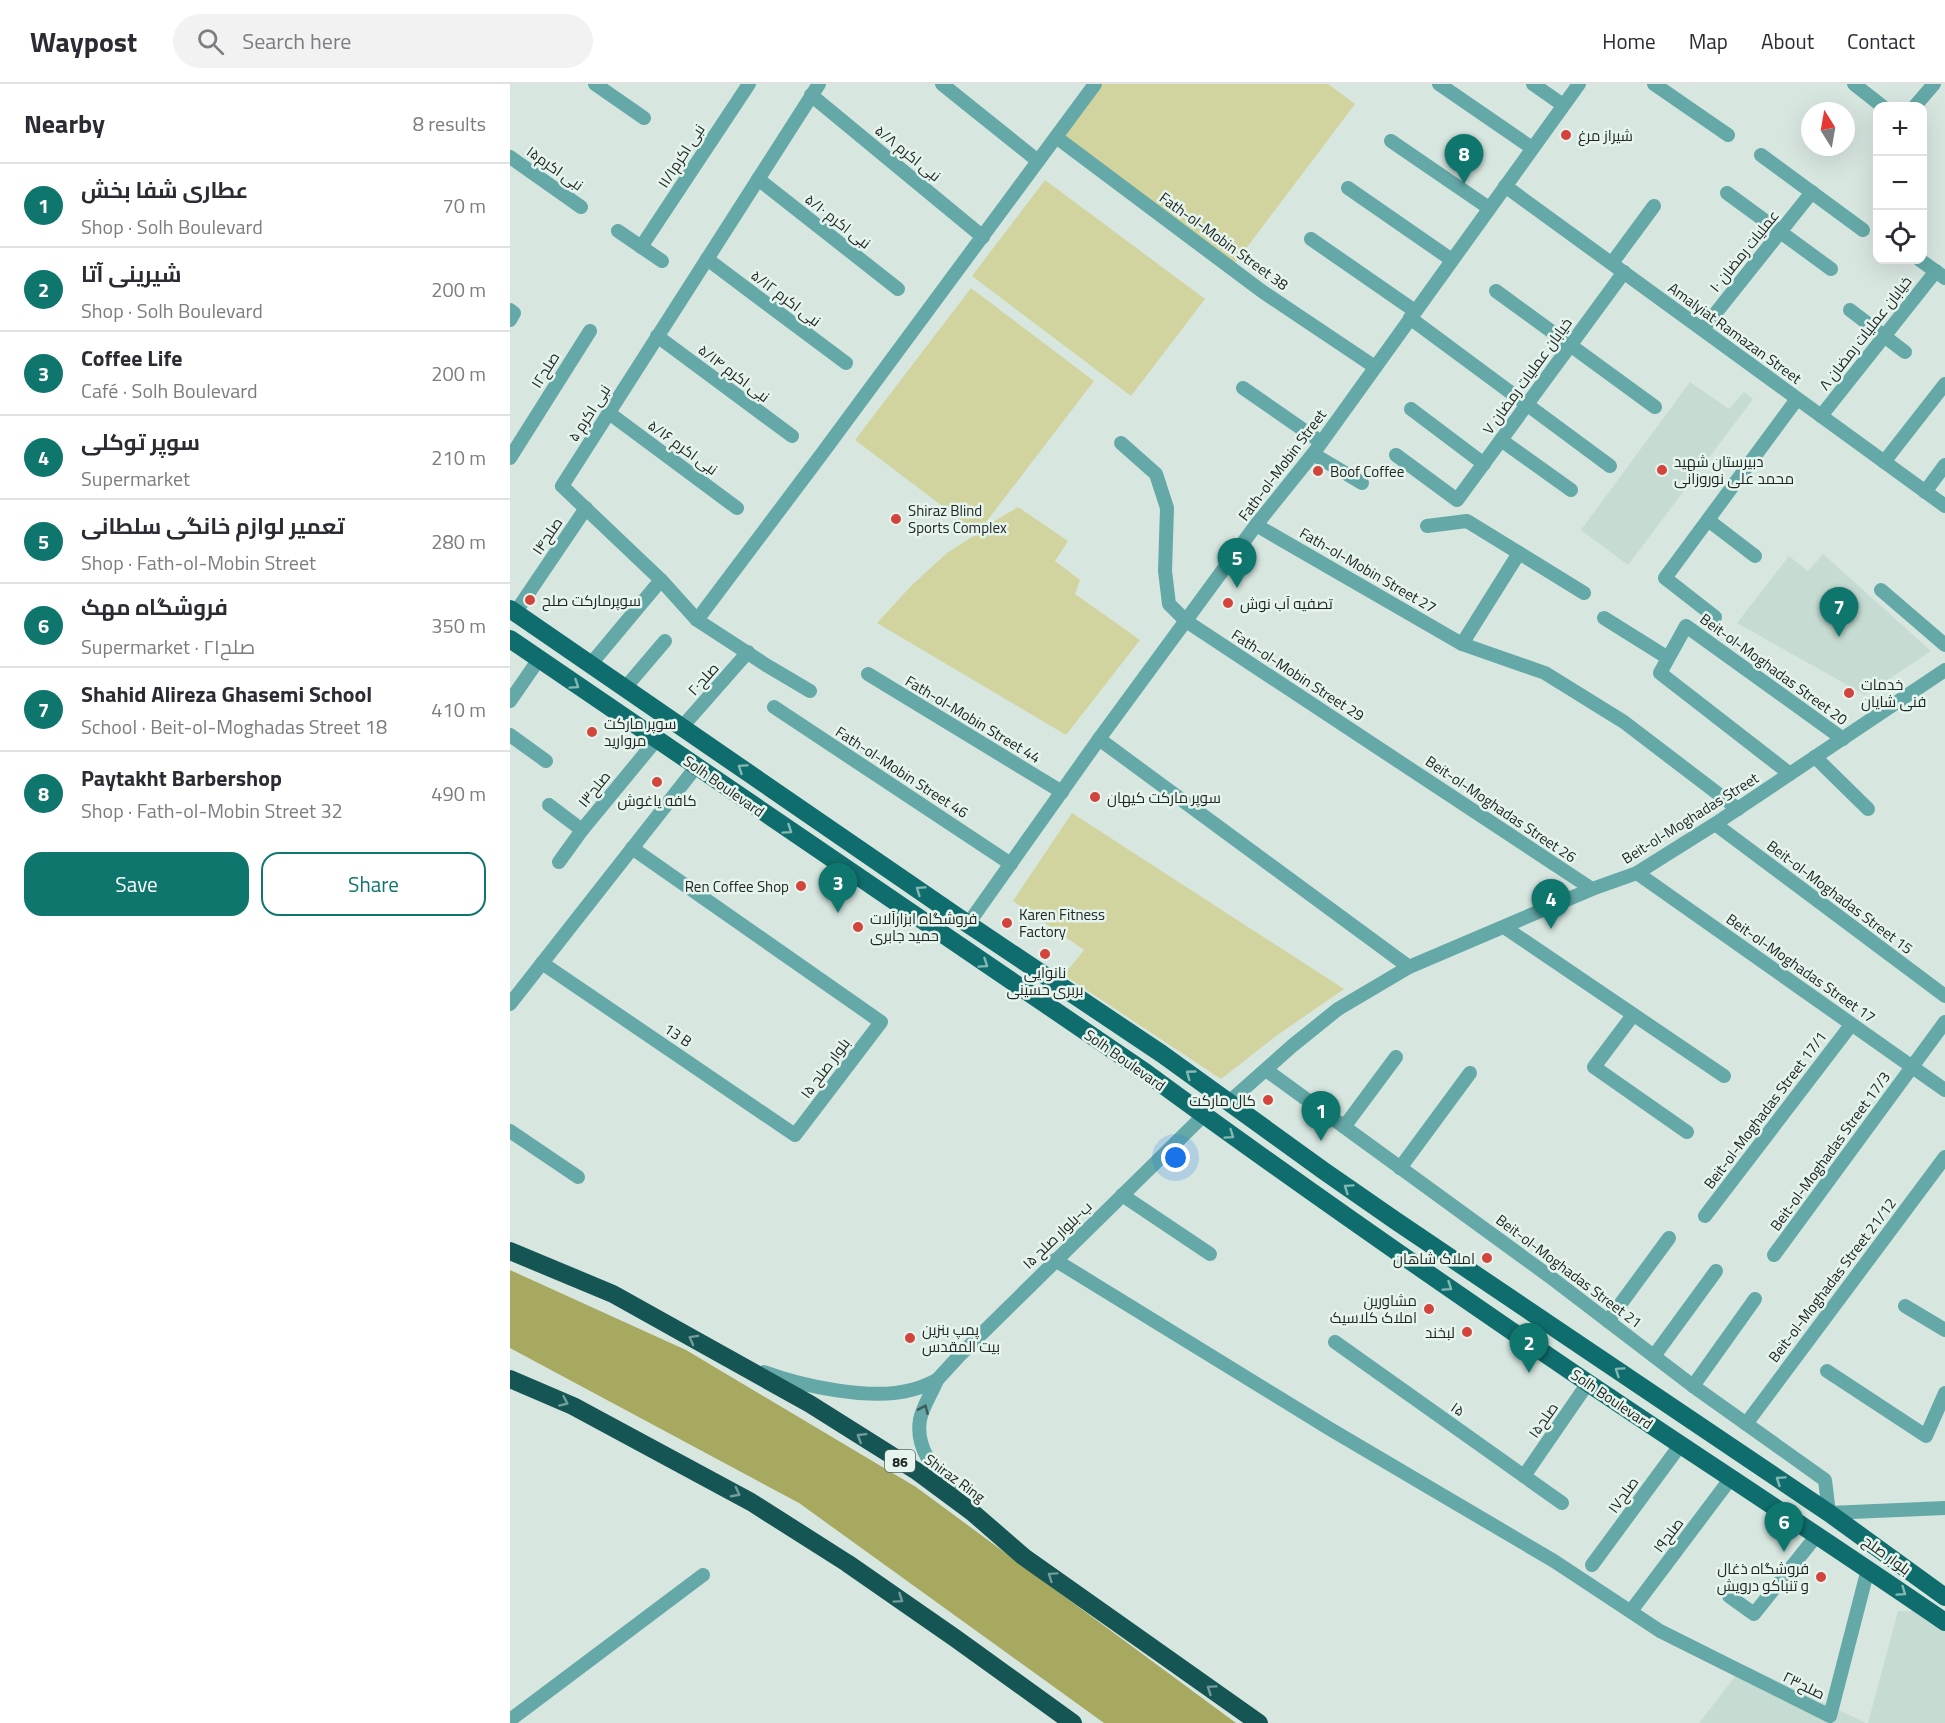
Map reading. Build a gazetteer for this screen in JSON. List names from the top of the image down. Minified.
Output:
{"streets":{"highway":["86","Shiraz Ring"],"main road":["Solh Boulevard","بلوار صلح"],"street":["نبی اکرم ۵/۸","نبی اکرم۱۱/۱","نبی اکرم۱۵","نبی اکرم ۵/۱۰","Fath-ol-Mobin Street 38","عملیات رمضان ۱۰","نبی اکرم ۵/۱۲","Amalyiat Ramazan Street","خیابان عملیات رمضان ۸","صلح۱۲","نبی اکرم ۵/۱۴","خیابان عملیات رمضان ۷","نبی اکرم ۵","نبی اکرم ۵/۱۶","Fath-ol-Mobin Street","صلح۱۴","Fath-ol-Mobin Street 27","Beit-ol-Moghadas Street 20","Fath-ol-Mobin Street 29","صلح۲۰","Fath-ol-Mobin Street 44","Fath-ol-Mobin Street 46","صلح۱۳","Beit-ol-Moghadas Street 26","Beit-ol-Moghadas Street","Beit-ol-Moghadas Street 15","Beit-ol-Moghadas Street 17","13 B","بلوار صلح ۱۵","Beit-ol-Moghadas Street 17/1","Beit-ol-Moghadas Street 17/3","۱۵ ب-بلوار صلح","Beit-ol-Moghadas Street 21","Beit-ol-Moghadas Street 21/12","۱۵","صلح۱۵","صلح۱۷","صلح۱۹","صلح۲۳"]},"crossings":[["نبی اکرم ۵/۸","نبی اکرم ۵"],["نبی اکرم ۵/۱۰","نبی اکرم ۵"],["Fath-ol-Mobin Street 38","Fath-ol-Mobin Street"],["عملیات رمضان ۱۰","Amalyiat Ramazan Street"],["نبی اکرم ۵/۱۲","نبی اکرم ۵"],["Amalyiat Ramazan Street","خیابان عملیات رمضان ۸"],["Amalyiat Ramazan Street","خیابان عملیات رمضان ۷"],["Amalyiat Ramazan Street","Fath-ol-Mobin Street"],["نبی اکرم ۵/۱۴","نبی اکرم ۵"],["نبی اکرم ۵","نبی اکرم ۵/۱۶"],["نبی اکرم ۵","صلح۱۴"],["نبی اکرم ۵","صلح۲۰"],["Fath-ol-Mobin Street","Fath-ol-Mobin Street 27"],["Fath-ol-Mobin Street","Fath-ol-Mobin Street 29"],["Fath-ol-Mobin Street","Fath-ol-Mobin Street 44"],["Fath-ol-Mobin Street","Fath-ol-Mobin Street 46"],["Fath-ol-Mobin Street","Solh Boulevard"],["صلح۱۴","Solh Boulevard"],["Fath-ol-Mobin Street 27","Beit-ol-Moghadas Street"],["Beit-ol-Moghadas Street 20","Beit-ol-Moghadas Street"],["Fath-ol-Mobin Street 29","Beit-ol-Moghadas Street 26"],["صلح۲۰","Solh Boulevard"],["Solh Boulevard","صلح۱۳"],["Solh Boulevard","Beit-ol-Moghadas Street"],["Solh Boulevard","۱۵ ب-بلوار صلح"],["Solh Boulevard","Beit-ol-Moghadas Street 21"],["Solh Boulevard","صلح۱۵"],["Solh Boulevard","صلح۱۷"],["Solh Boulevard","صلح۱۹"],["Solh Boulevard","بلوار صلح"],["Beit-ol-Moghadas Street 26","Beit-ol-Moghadas Street"],["Beit-ol-Moghadas Street","Beit-ol-Moghadas Street 15"],["Beit-ol-Moghadas Street","Beit-ol-Moghadas Street 17"],["Beit-ol-Moghadas Street","Beit-ol-Moghadas Street 21"],["Beit-ol-Moghadas Street 17","Beit-ol-Moghadas Street 17/1"],["Beit-ol-Moghadas Street 17","Beit-ol-Moghadas Street 17/3"],["13 B","بلوار صلح ۱۵"],["Beit-ol-Moghadas Street 21","Beit-ol-Moghadas Street 21/12"],["Beit-ol-Moghadas Street 21","بلوار صلح"],["۱۵","صلح۱۵"],["صلح۱۹","صلح۲۳"],["بلوار صلح","صلح۲۳"]],"places":["شیراز مرغ","دبیرستان شهید محمد علی نوروزانی","Boof Coffee","Shiraz Blind Sports Complex","سوپرمارکت صلح","تصفیه آب نوش","خدمات فنی شایان","سوپر مارکت مروارید","کافه یاغوش","سوپر مارکت کیهان","Ren Coffee Shop","Karen Fitness Factory","فروشگاه ابزارآلات حمید جابری","نانوایی بربری حسینی","کال مارکت","املاک شاهان","مشاورین املاک کلاسیک","لبخند","پمپ بنزین بیت المقدس","فروشگاه ذغال و تنباکو درویش"],"north":"top","page":{"header":"Waypost","search":"Search here","nav":["Home","Map","About","Contact"],"heading":["Nearby","8 results"],"map_buttons":["+","−"],"pins":["8","5","7","3","4","1","2","6"],"list":[{"mark":"1","name":"عطاری شفا بخش","note":"Shop · Solh Boulevard","value":"70 m"},{"mark":"2","name":"شیرینی آتا","note":"Shop · Solh Boulevard","value":"200 m"},{"mark":"3","name":"Coffee Life","note":"Café · Solh Boulevard","value":"200 m"},{"mark":"4","name":"سوپر توکلی","note":"Supermarket","value":"210 m"},{"mark":"5","name":"تعمیر لوازم خانگی سلطانی","note":"Shop · Fath-ol-Mobin Street","value":"280 m"},{"mark":"6","name":"فروشگاه مهک","note":"Supermarket · صلح۲۱","value":"350 m"},{"mark":"7","name":"Shahid Alireza Ghasemi School","note":"School · Beit-ol-Moghadas Street 18","value":"410 m"},{"mark":"8","name":"Paytakht Barbershop","note":"Shop · Fath-ol-Mobin Street 32","value":"490 m"}],"buttons":["Save","Share"]}}
